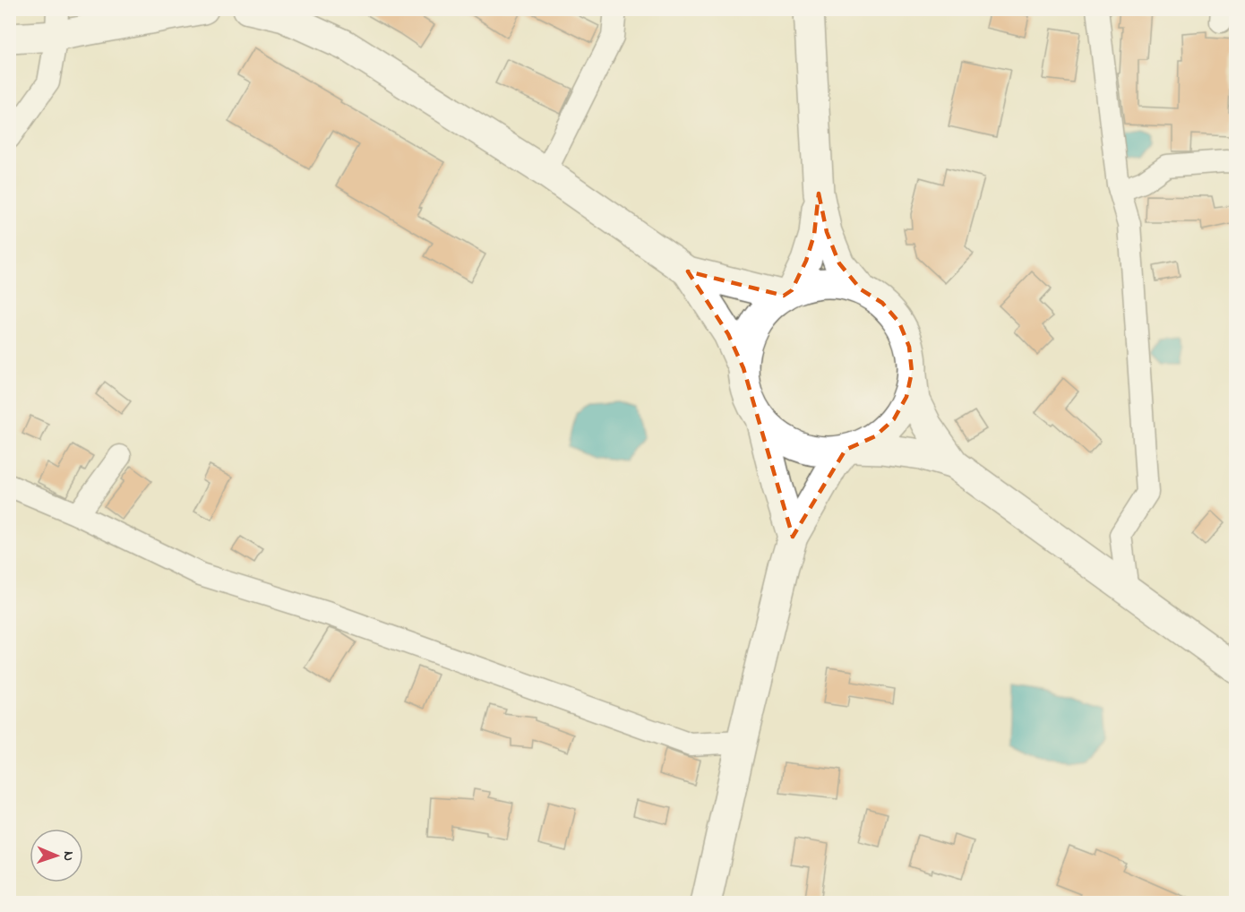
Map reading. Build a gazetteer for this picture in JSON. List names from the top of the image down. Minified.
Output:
{"north":"right"}
